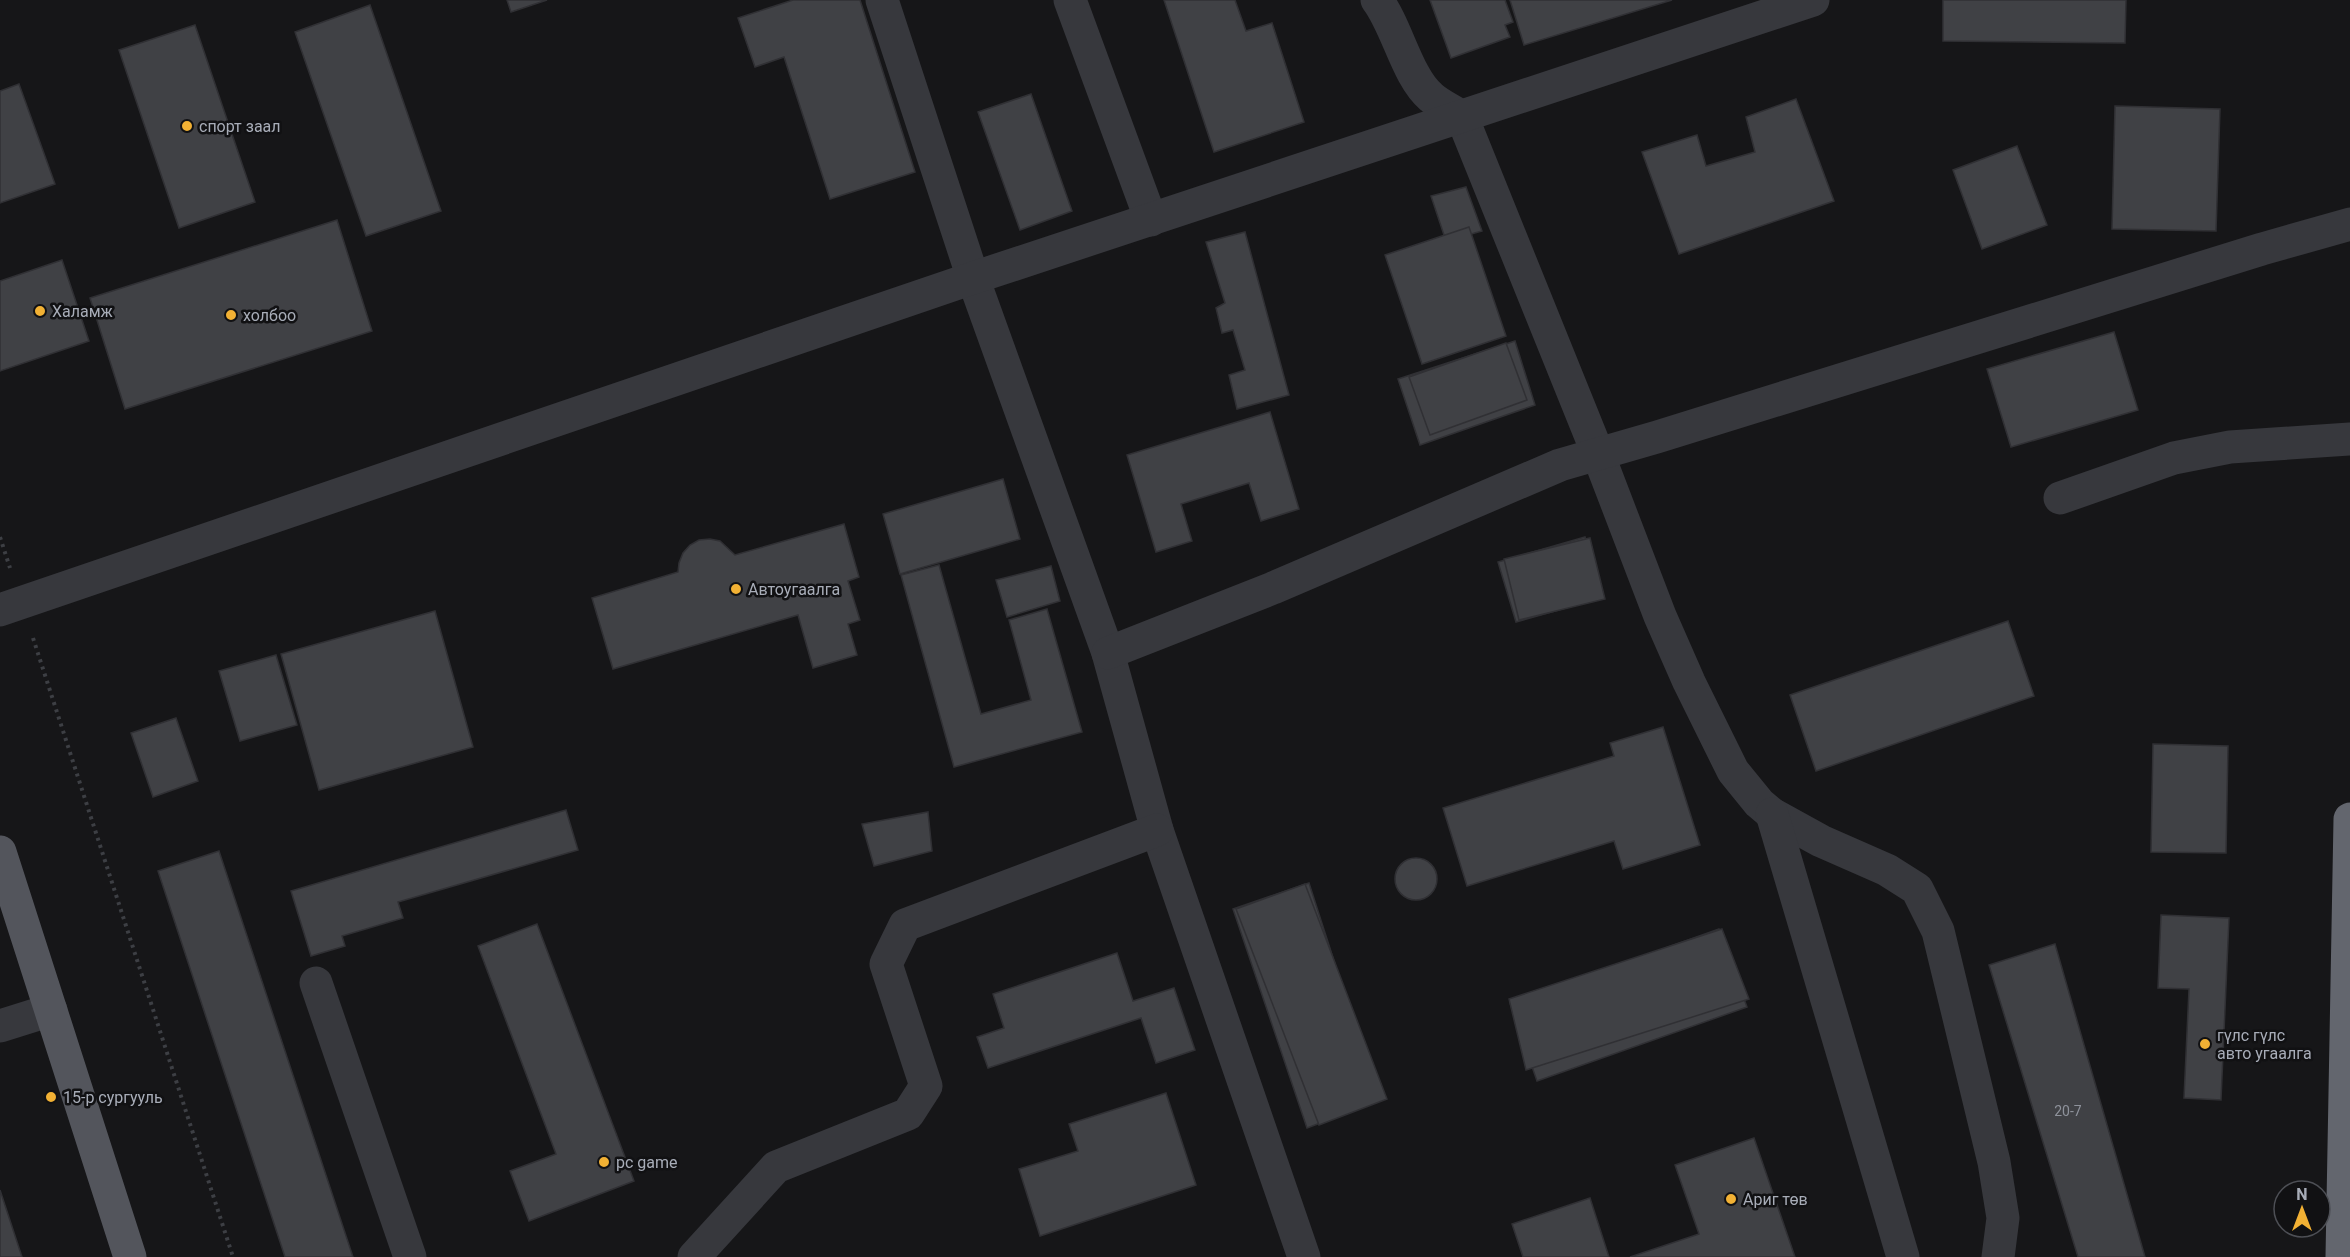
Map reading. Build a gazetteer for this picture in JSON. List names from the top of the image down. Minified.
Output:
{"places":["спорт заал","Халамж","холбоо","Автоугаалга","гүлс гүлс авто угаалга","15-р сургууль","pc game","Ариг төв"],"house_numbers":["20-7"],"north":"top"}
